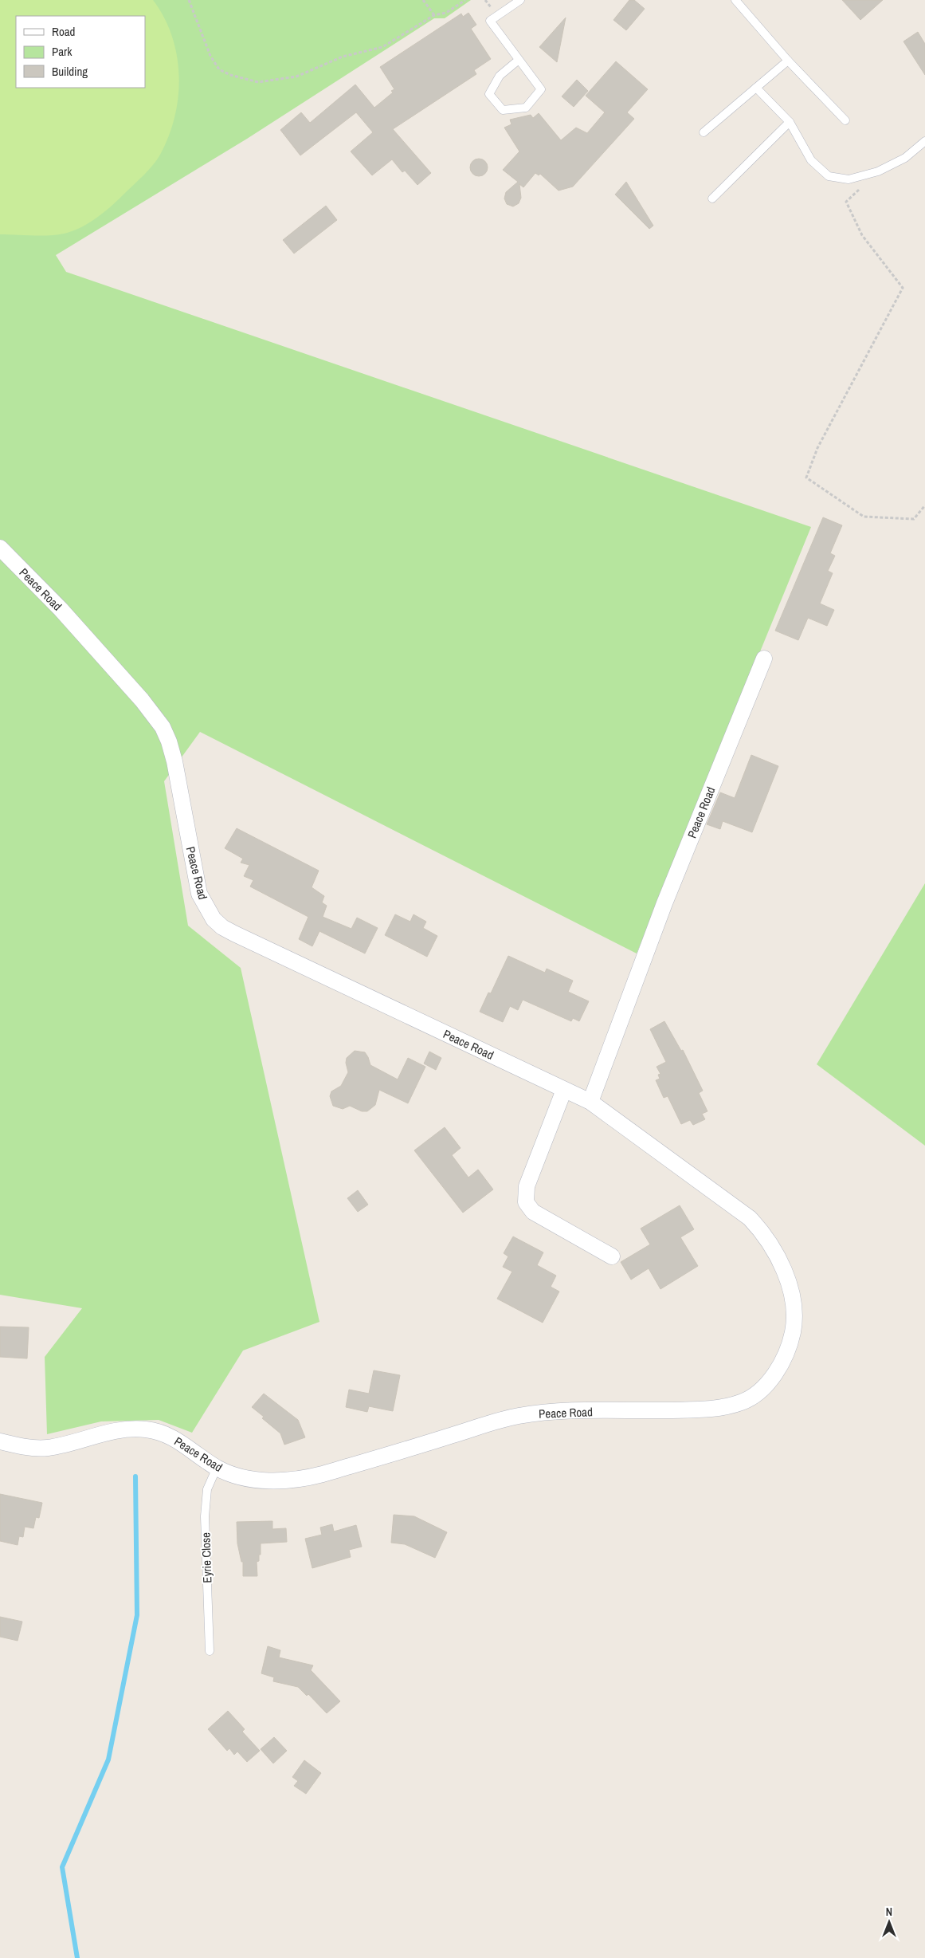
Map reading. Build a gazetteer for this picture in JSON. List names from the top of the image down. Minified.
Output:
{"streets":{"street":["Peace Road"],"lane":["Eyrie Close"]},"crossings":[["Peace Road","Eyrie Close"]],"legend":["Road","Park","Building"],"north":"top"}
